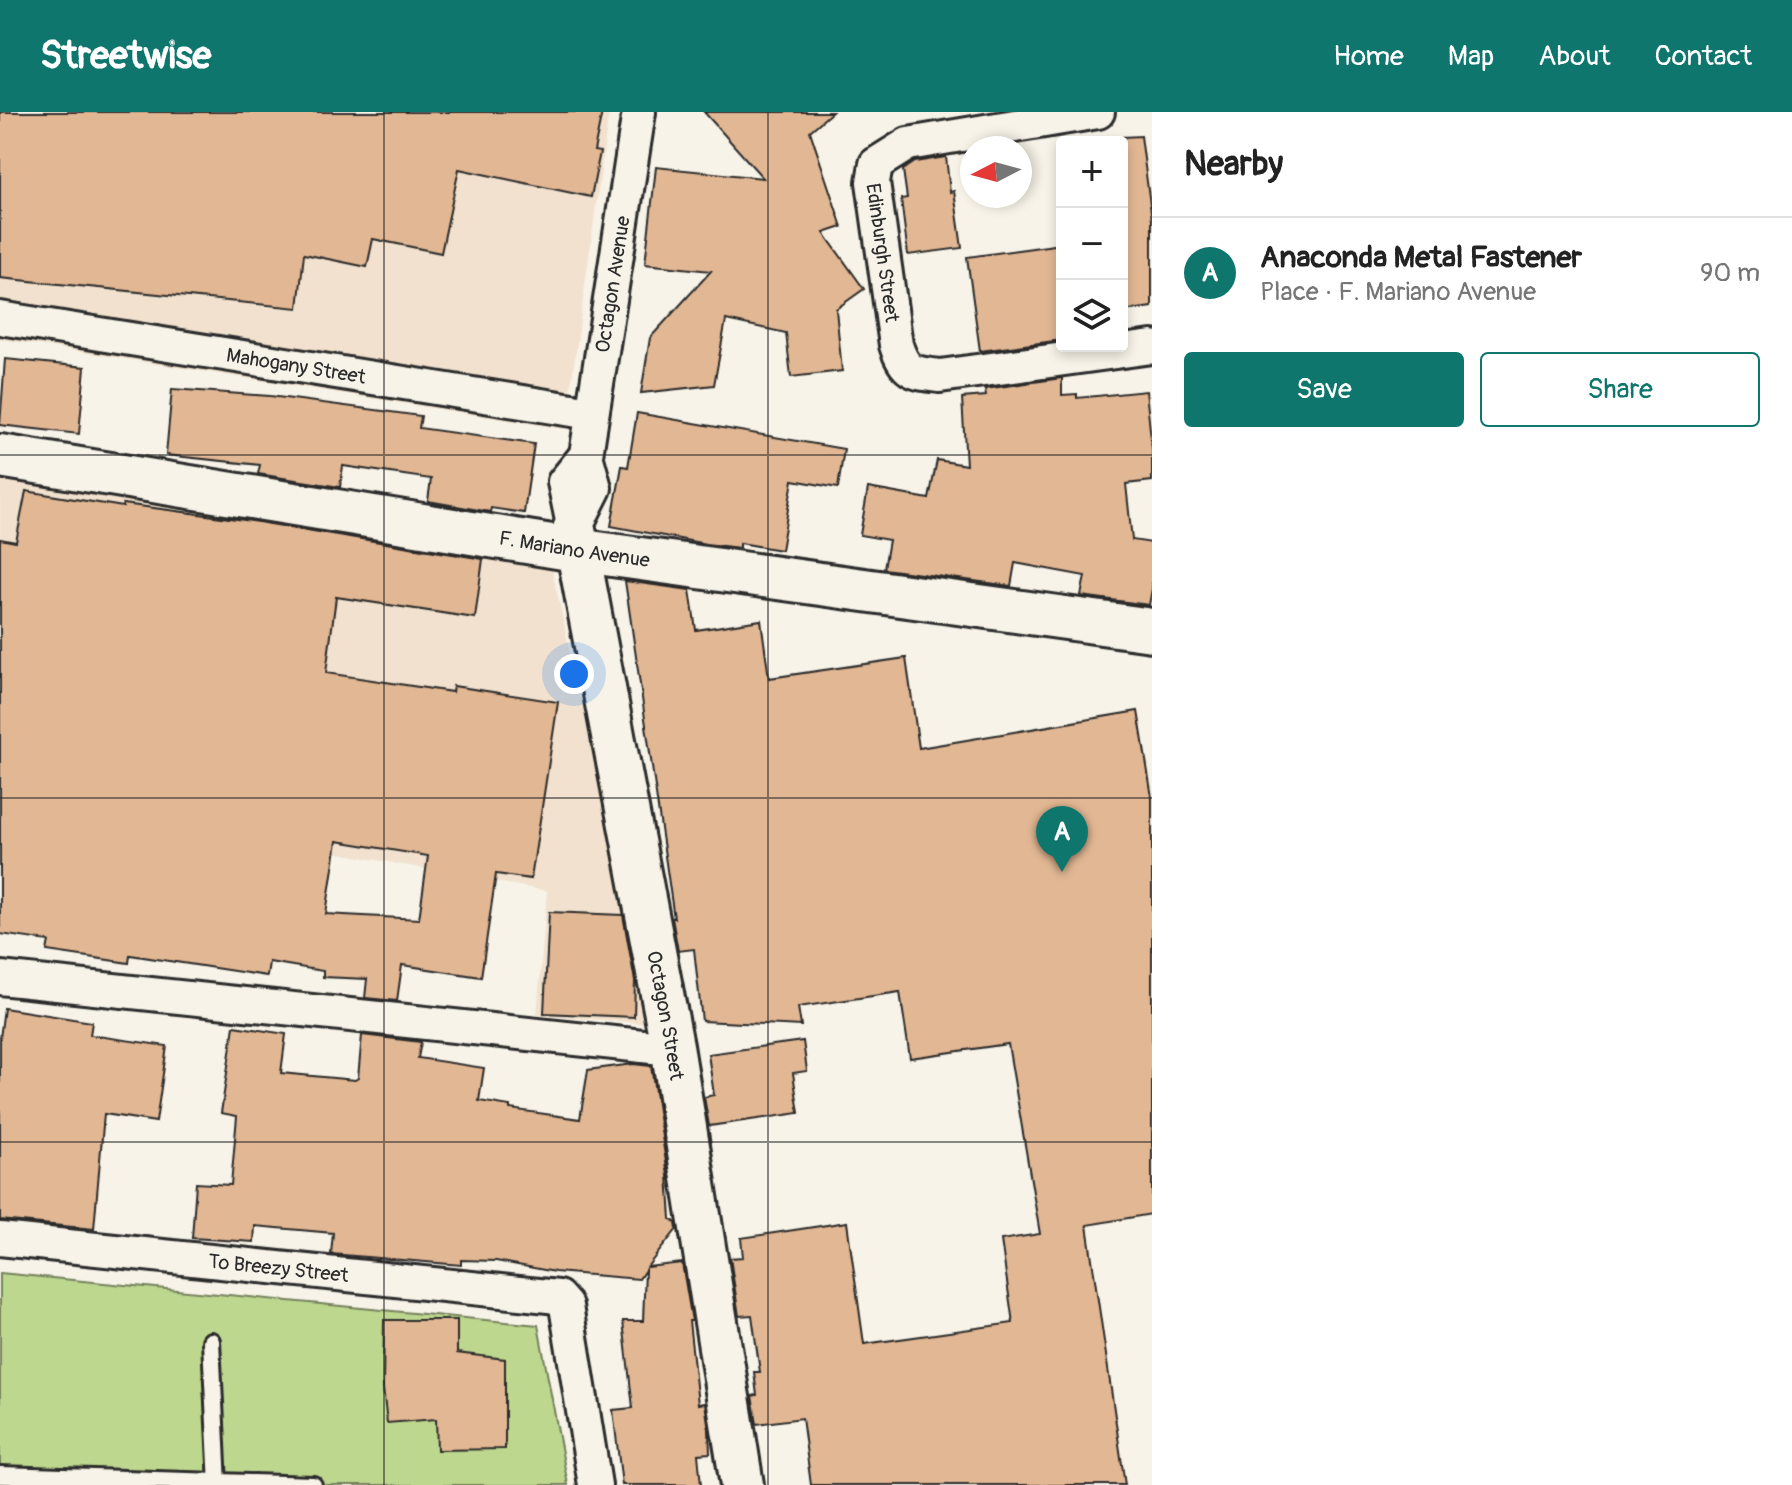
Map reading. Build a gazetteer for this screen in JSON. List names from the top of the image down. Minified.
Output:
{"streets":{"street":["Edinburgh Street","Octagon Avenue","Mahogany Street","F. Mariano Avenue","Octagon Street","To Breezy Street"]},"crossings":[["Octagon Avenue","Mahogany Street"],["Octagon Avenue","F. Mariano Avenue"],["Octagon Avenue","Octagon Street"],["F. Mariano Avenue","Octagon Street"]],"north":"left","page":{"header":"Streetwise","nav":["Home","Map","About","Contact"],"heading":"Nearby","map_buttons":["+","−"],"list":[{"mark":"A","name":"Anaconda Metal Fastener","note":"Place · F. Mariano Avenue","value":"90 m"}],"buttons":["Save","Share"],"pins":"A"}}
